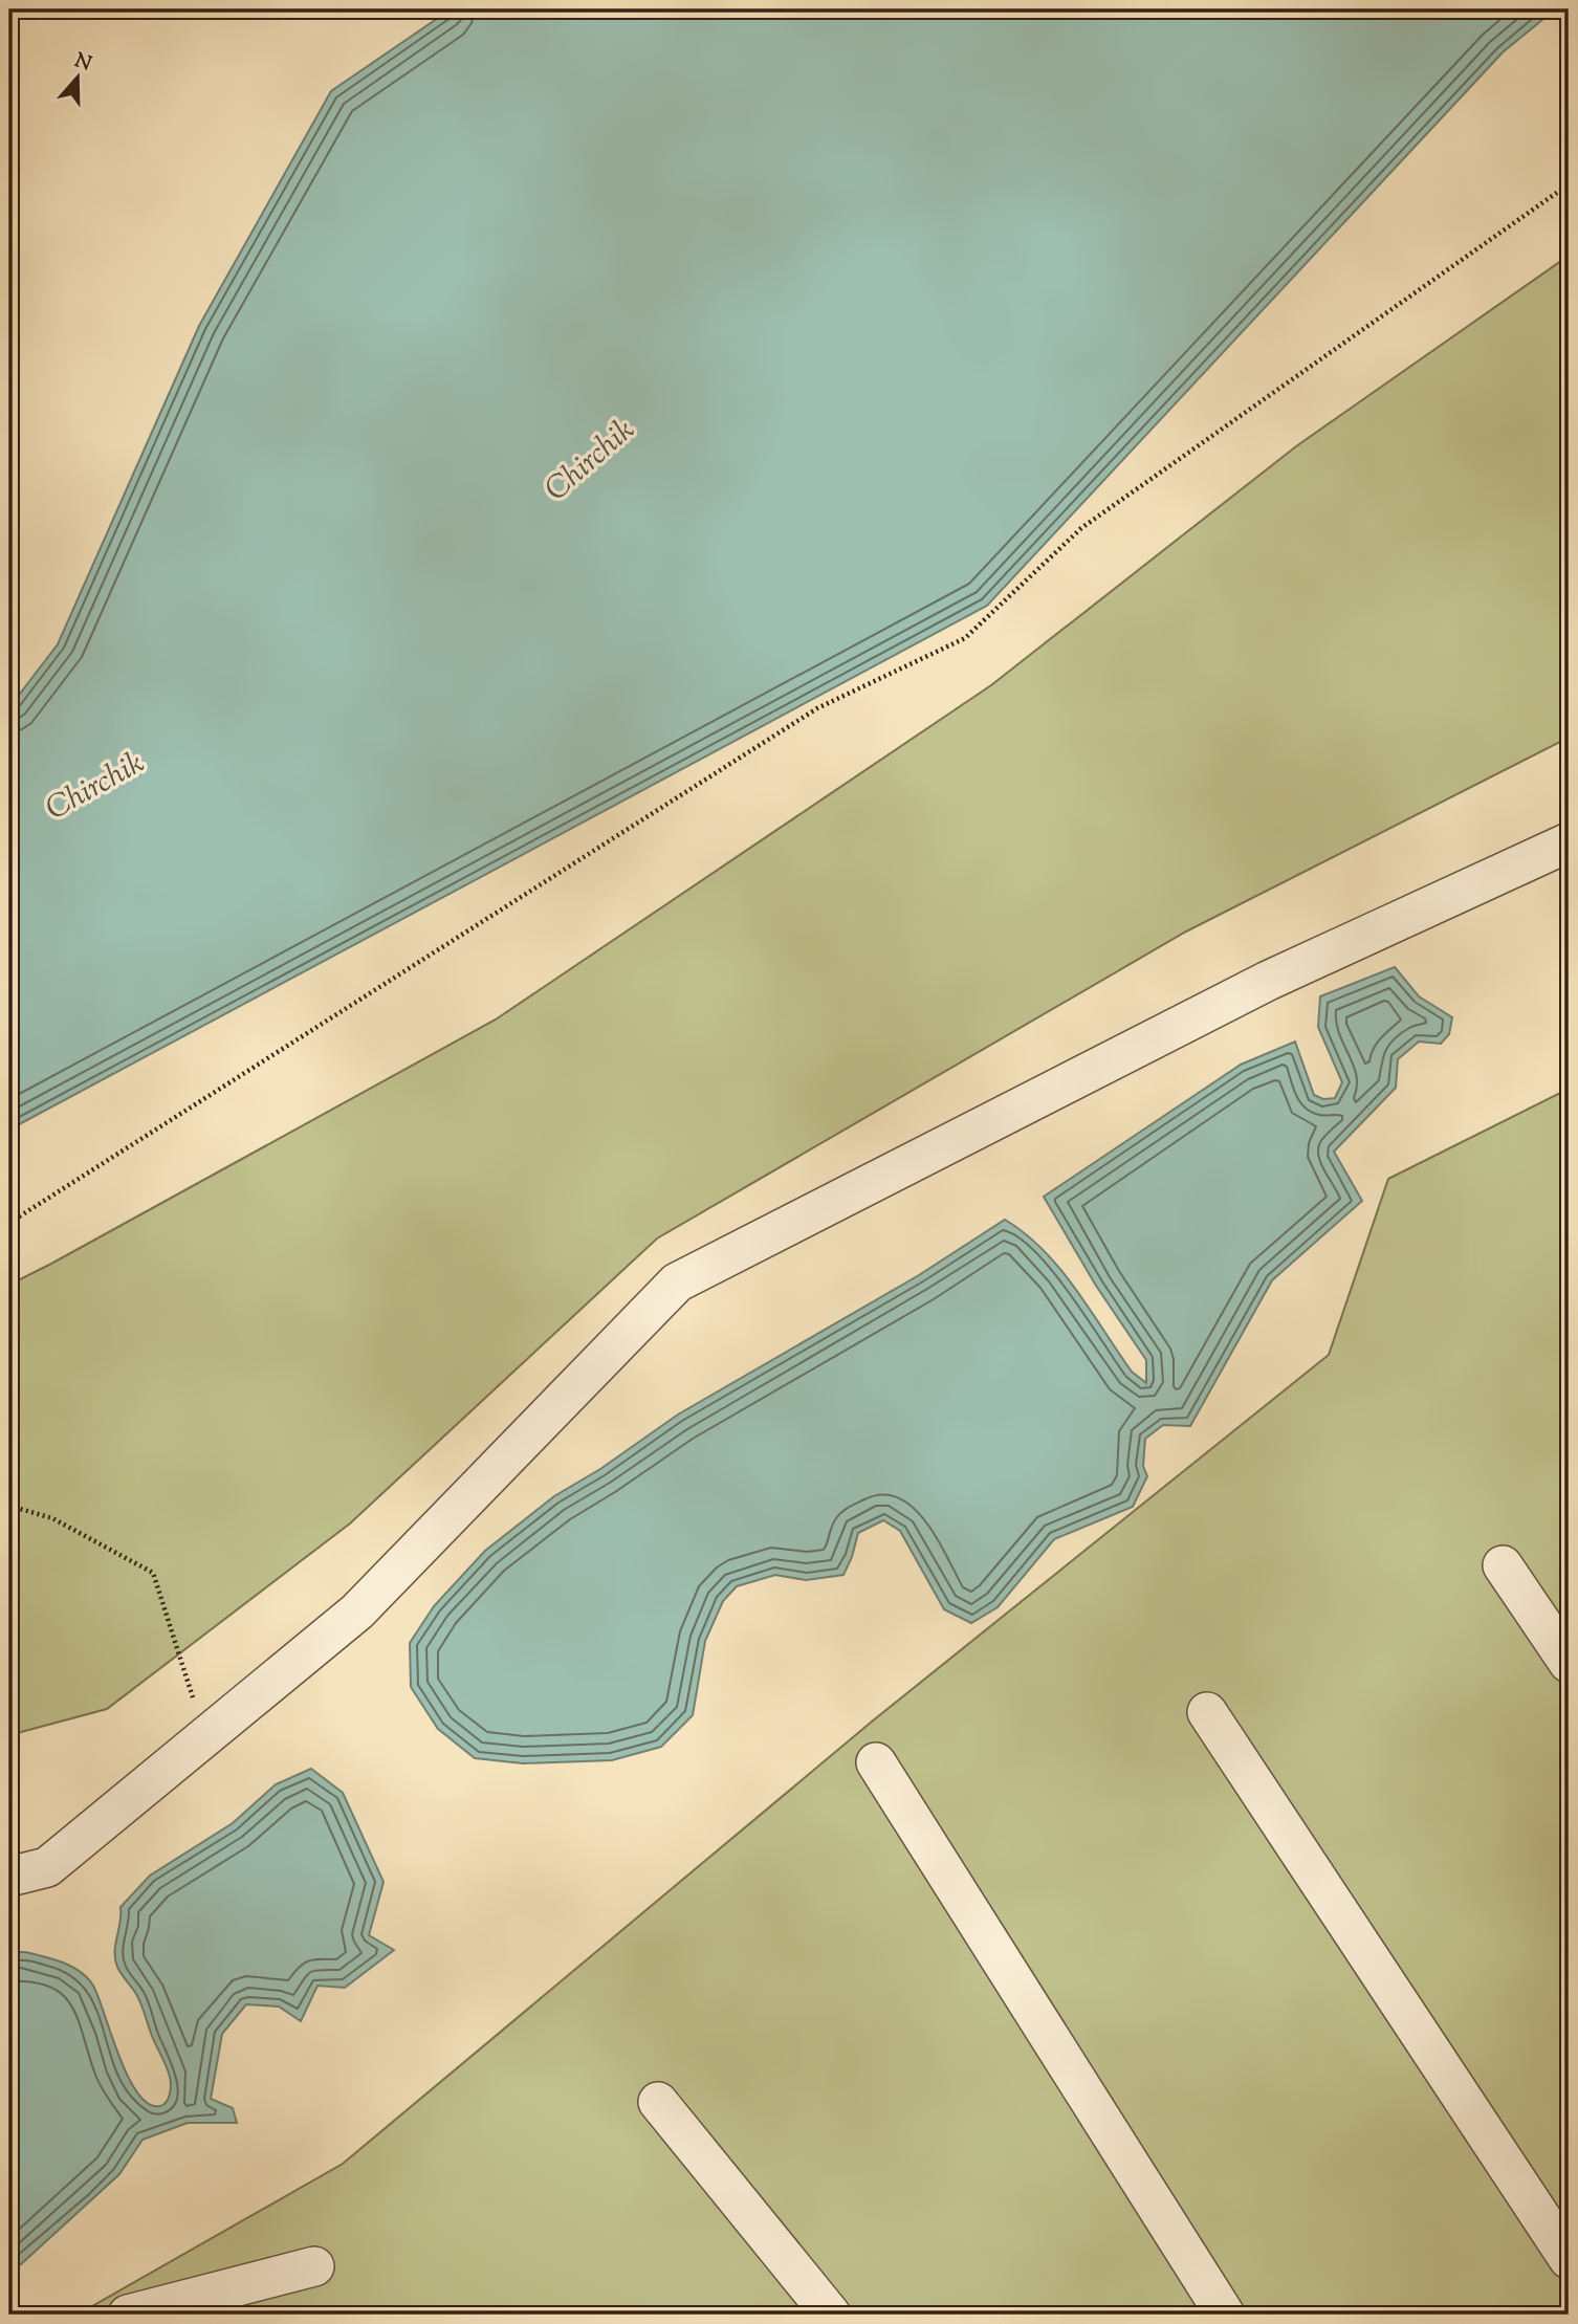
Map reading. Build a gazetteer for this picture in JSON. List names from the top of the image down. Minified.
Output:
{"water":["Chirchik"],"north":"top"}
